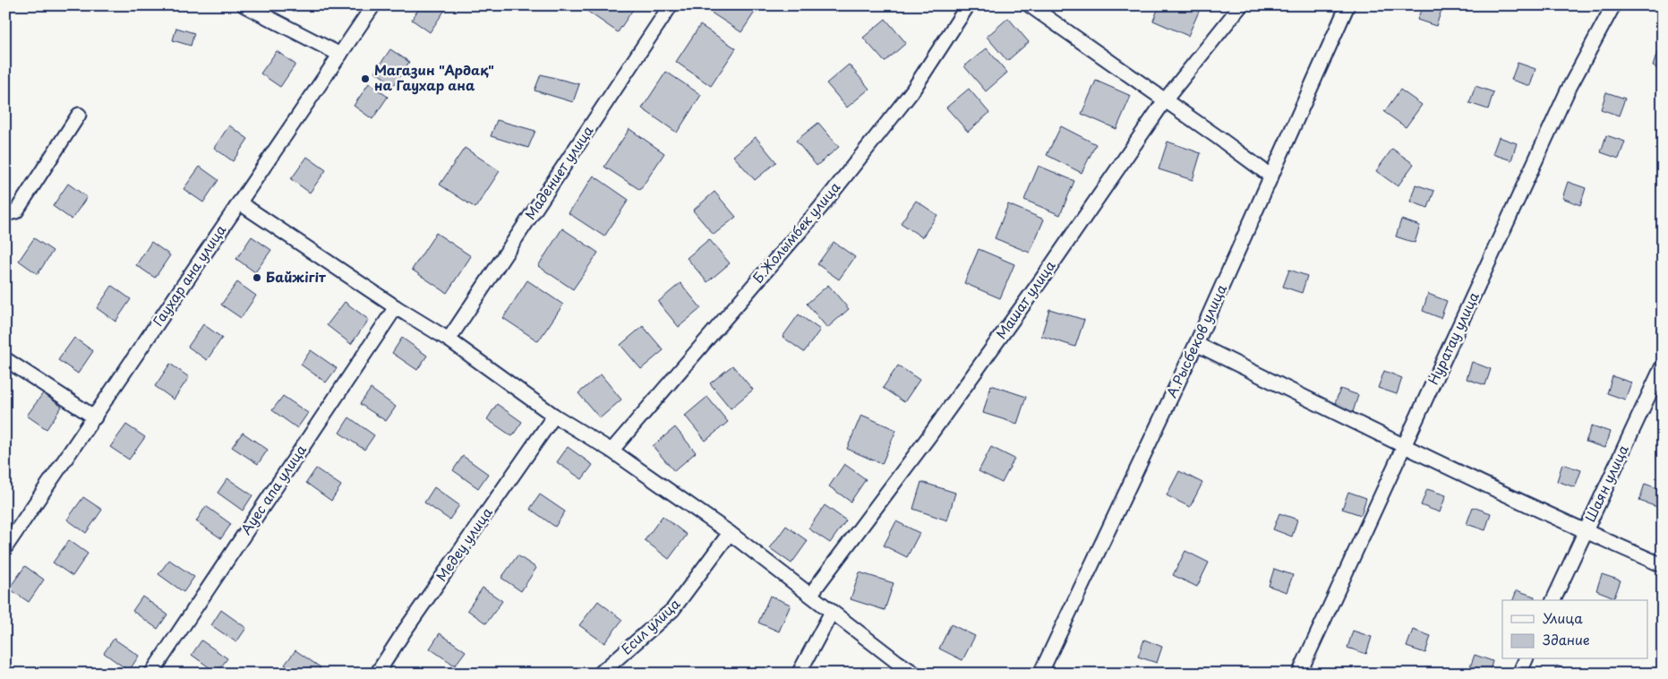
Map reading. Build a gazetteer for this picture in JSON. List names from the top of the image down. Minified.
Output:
{"streets":{"street":["Мадениет улица","Б.Жолымбек улица","Гаухар ана улица","Машат улица","Нуратау улица","А.Рысбеков улица","Шаян улица","Ауес апа улица","Медеу улица","Есил улица"]},"places":["Магазин \"Ардақ\" на Гаухар ана","Байжігіт"],"legend":["Улица","Здание"]}
